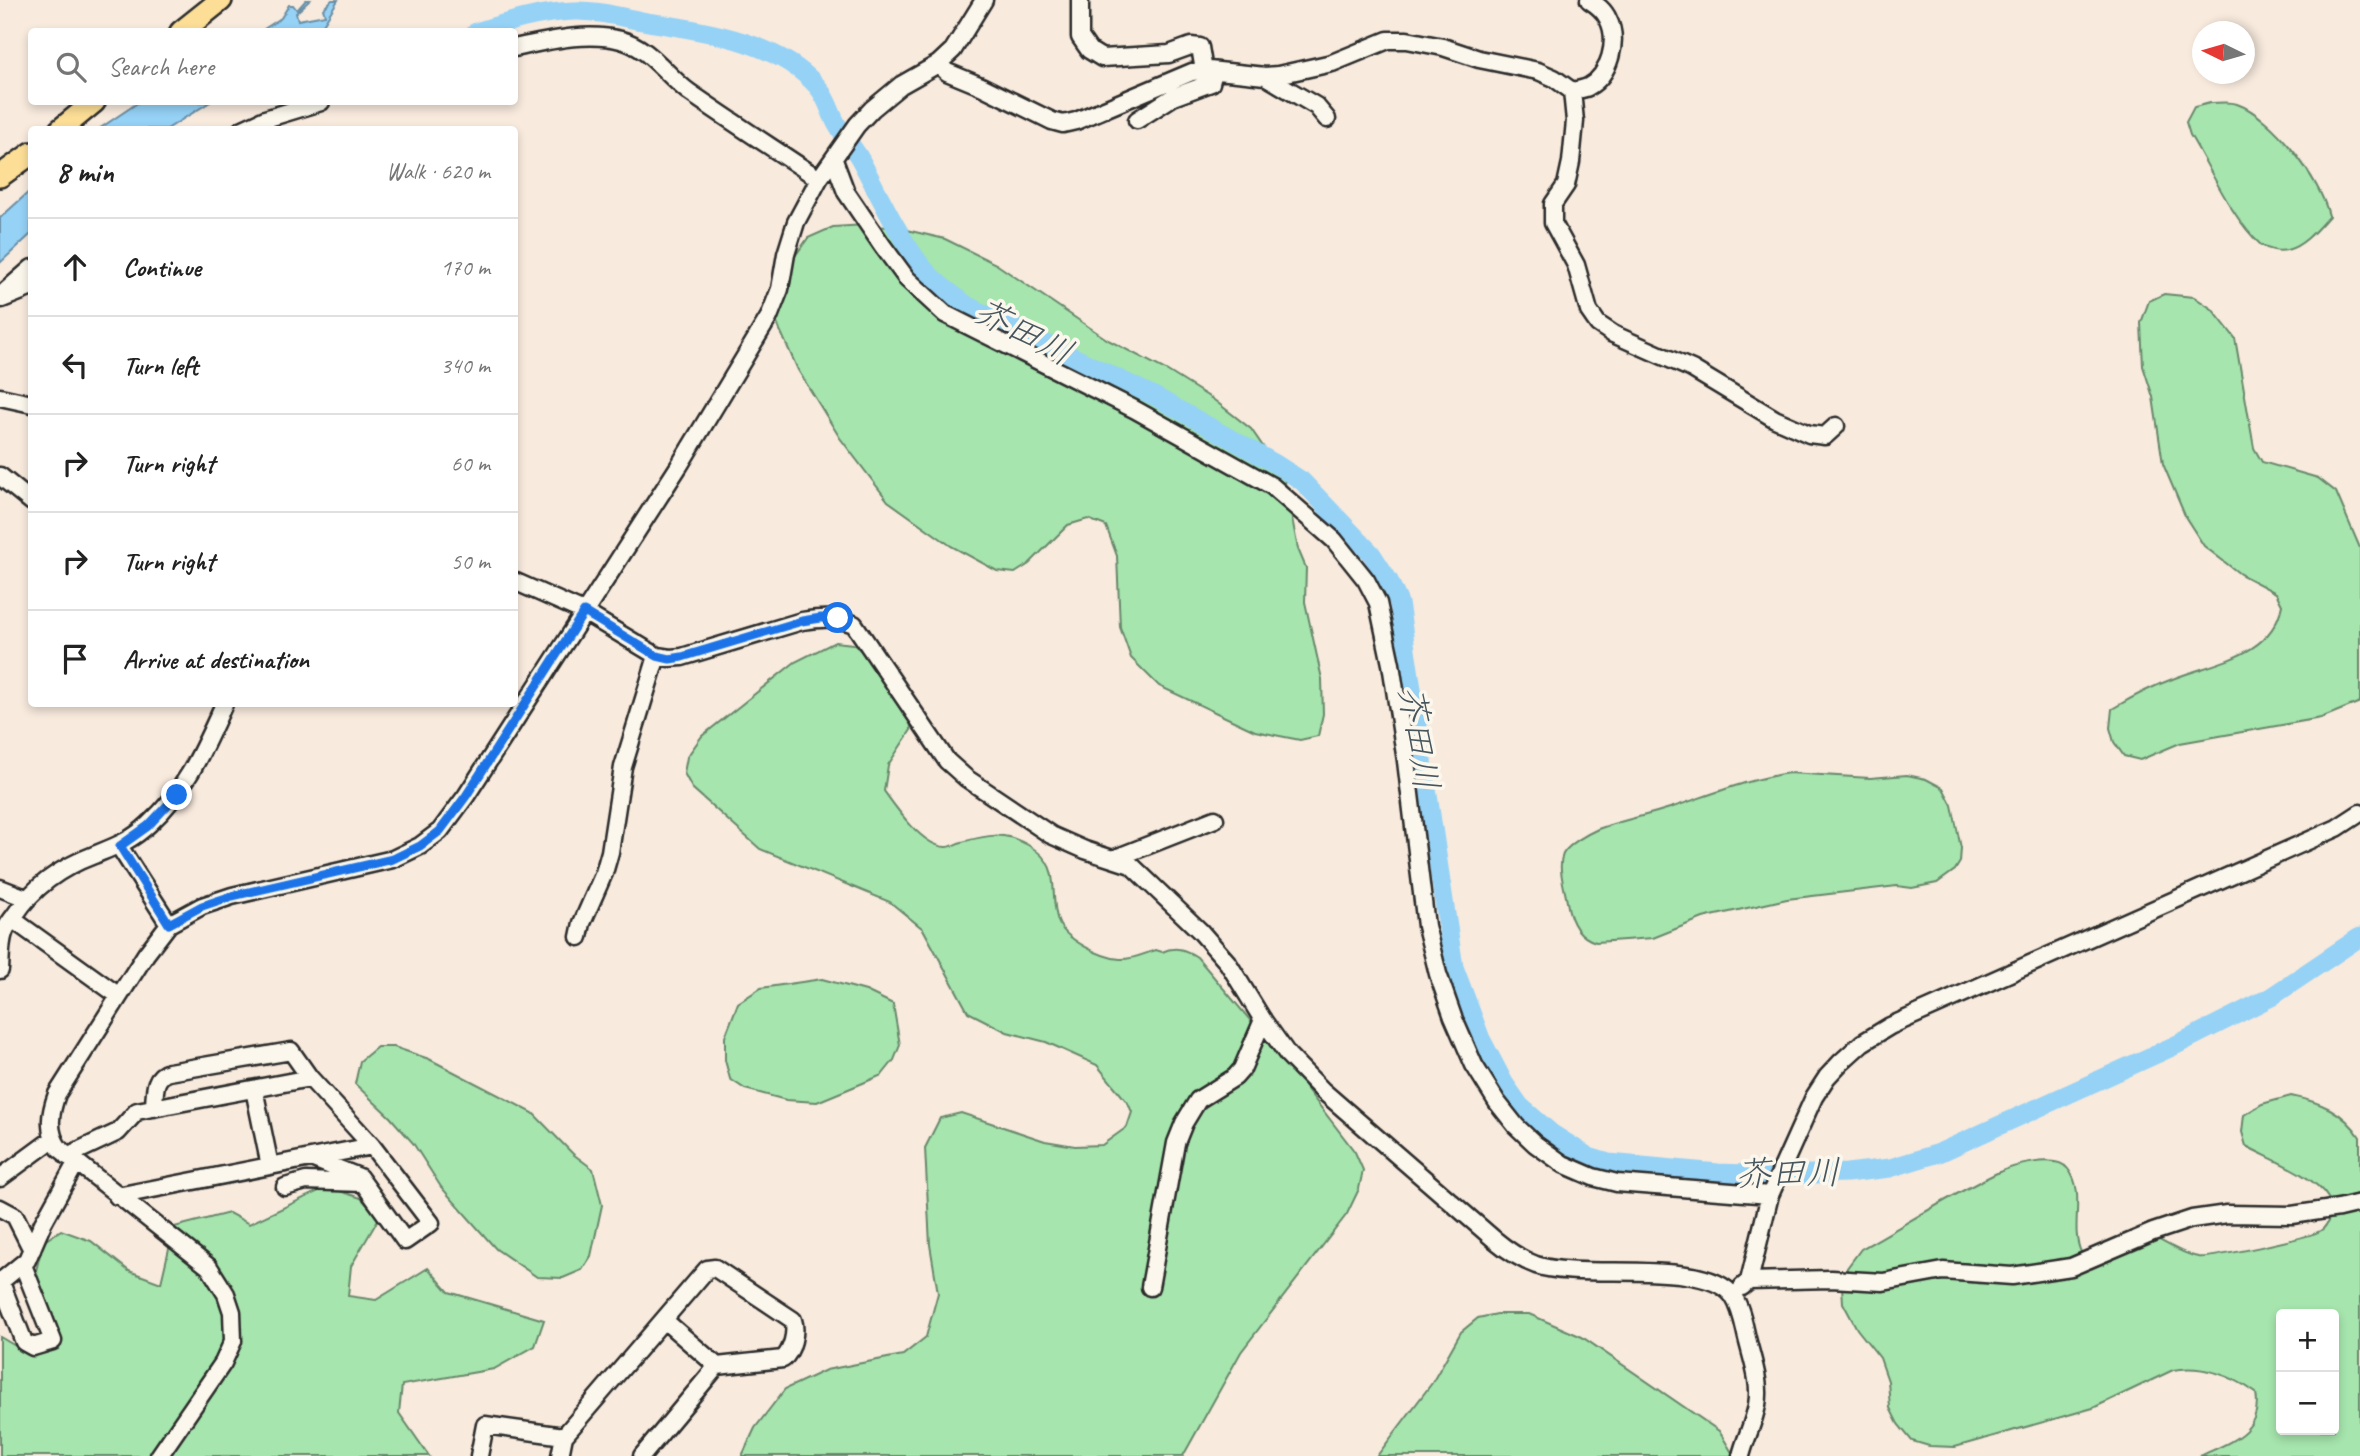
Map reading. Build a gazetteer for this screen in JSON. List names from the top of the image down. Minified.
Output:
{"water":["芥田川"],"north":"left","page":{"search":"Search here","heading":["8 min","Walk · 620 m"],"list":[["Continue","170 m"],["Turn left","340 m"],["Turn right","60 m"],["Turn right","50 m"],"Arrive at destination"],"map_buttons":["+","−"]}}
